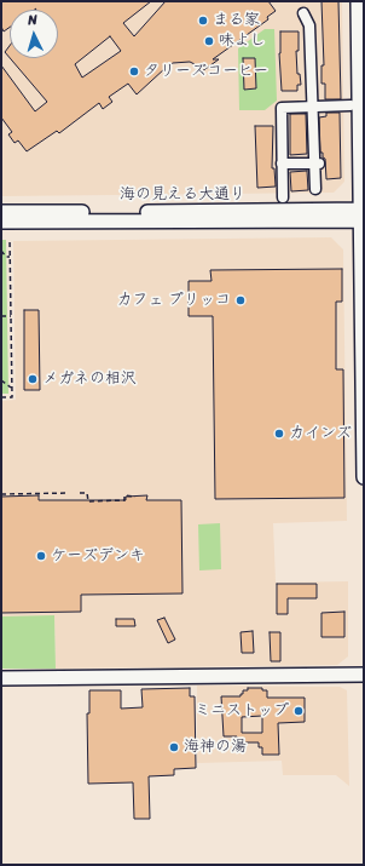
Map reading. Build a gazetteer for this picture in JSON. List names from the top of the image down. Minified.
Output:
{"streets":{"street":["海の見える大通り"]},"places":["まる家","味よし","タリーズコーヒー","カフェ ブリッコ","メガネの相沢","カインズ","ケーズデンキ","ミニストップ","海神の湯"],"north":"top"}
